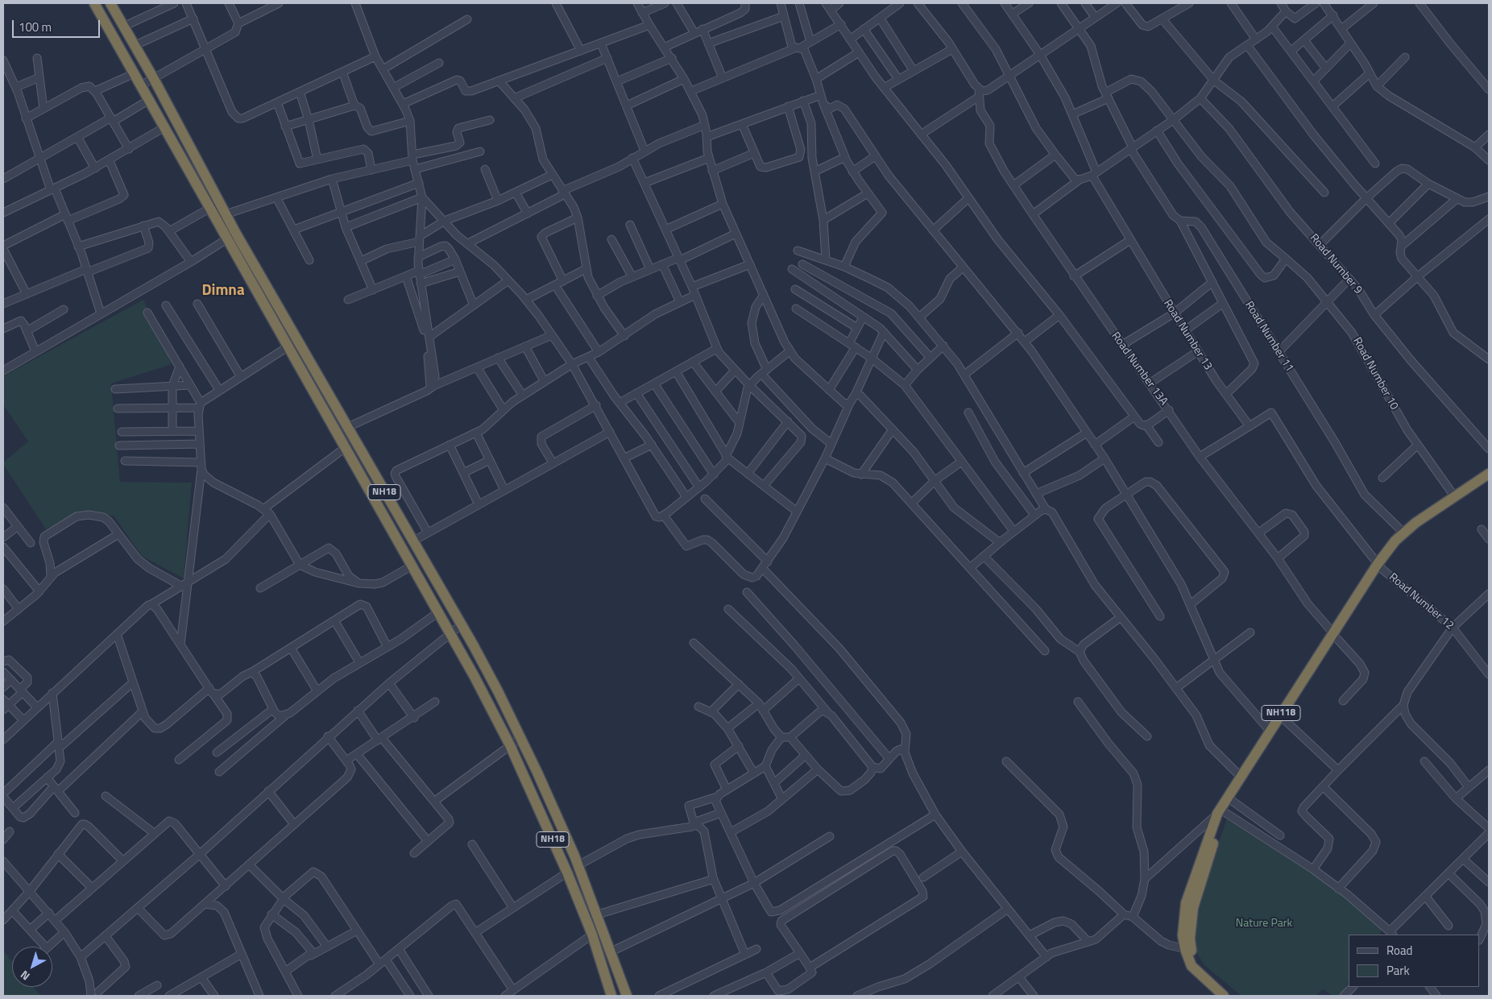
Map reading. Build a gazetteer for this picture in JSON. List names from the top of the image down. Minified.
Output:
{"streets":{"highway":["NH18","NH118"],"street":["Road Number 9","Road Number 13","Road Number 11","Road Number 13A","Road Number 10","Road Number 12"]},"crossings":[["Road Number 13","Road Number 10"],["Road Number 11","NH118"],["Road Number 13A","NH118"],["Road Number 10","NH118"],["Road Number 12","NH118"]],"districts":["Dimna"],"parks":["Nature Park"],"legend":["Road","Park"],"scale_bar":"100 m","north":"bottom left"}
